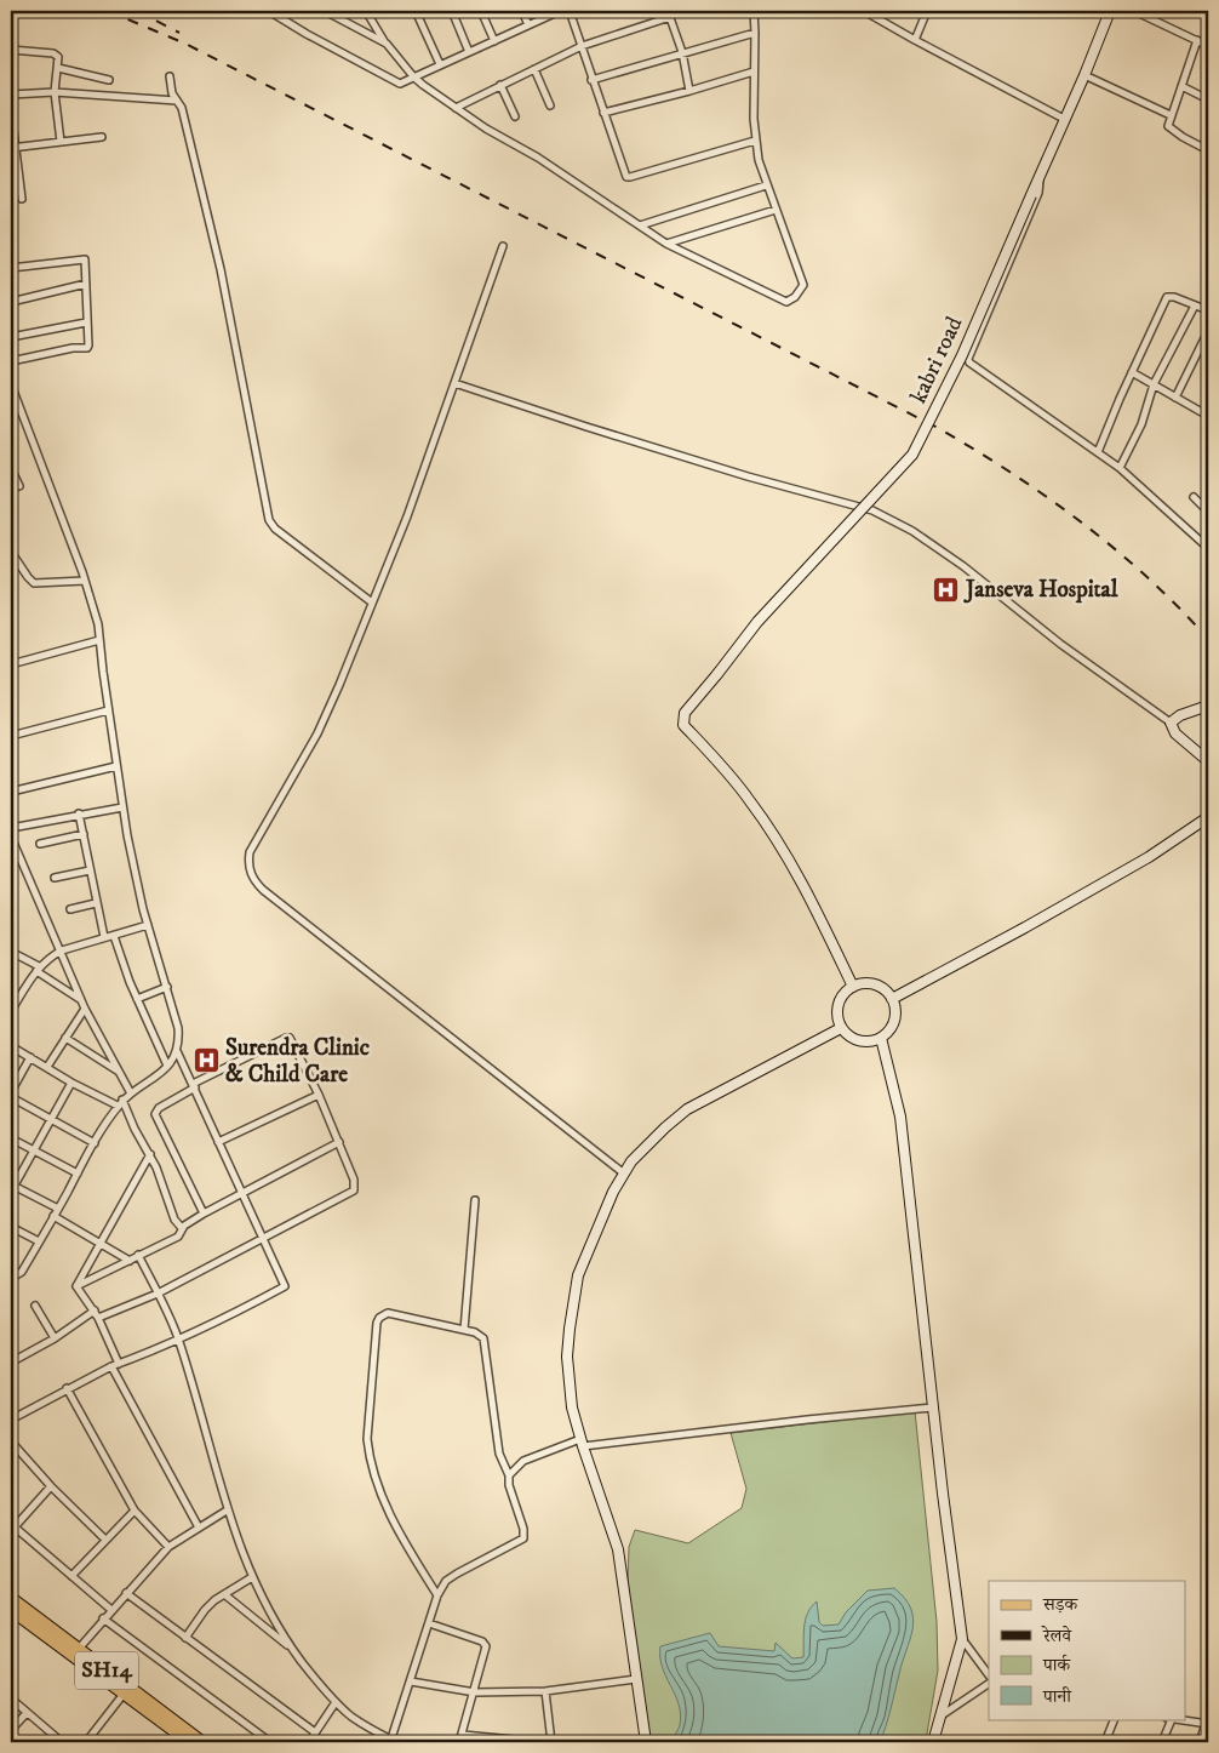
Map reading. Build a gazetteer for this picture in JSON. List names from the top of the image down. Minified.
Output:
{"streets":{"main road":["SH14"],"street":["kabri road"]},"places":{"hospital":["Janseva Hospital","Surendra Clinic & Child Care"]},"legend":["सड़क","रेलवे","पार्क","पानी"]}
